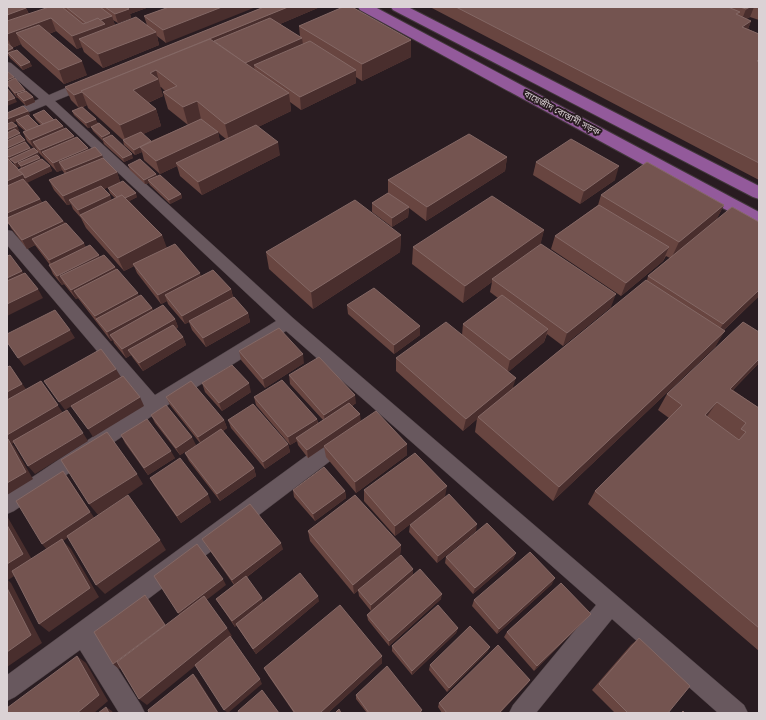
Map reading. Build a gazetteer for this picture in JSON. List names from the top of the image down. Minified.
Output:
{"streets":{"main road":["বায়েজীদ বোস্তামী সড়ক"]}}
